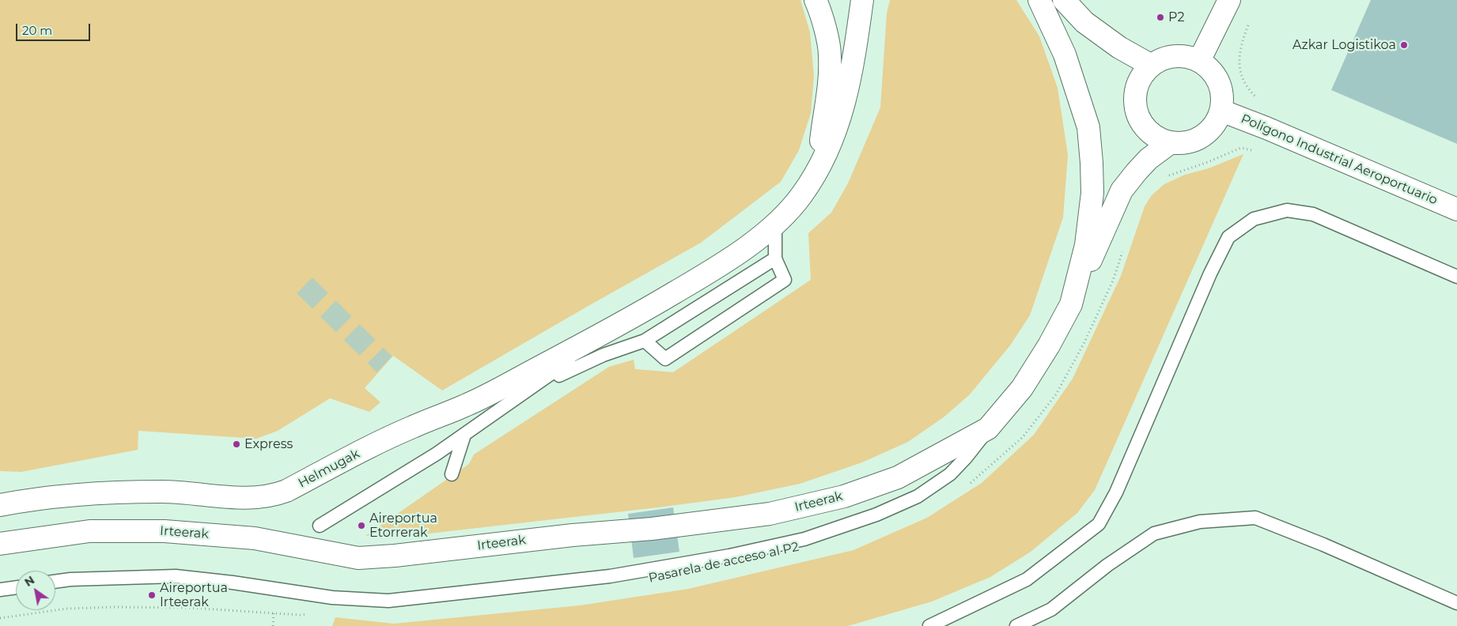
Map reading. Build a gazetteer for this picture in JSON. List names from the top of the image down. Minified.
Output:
{"streets":{"street":["Polígono Industrial Aeroportuario","Helmugak","Irteerak"]},"places":["P2","Azkar Logistikoa","Express","Aireportua Etorrerak","Aireportua Irteerak"],"scale_bar":"20 m","north":"top left"}
